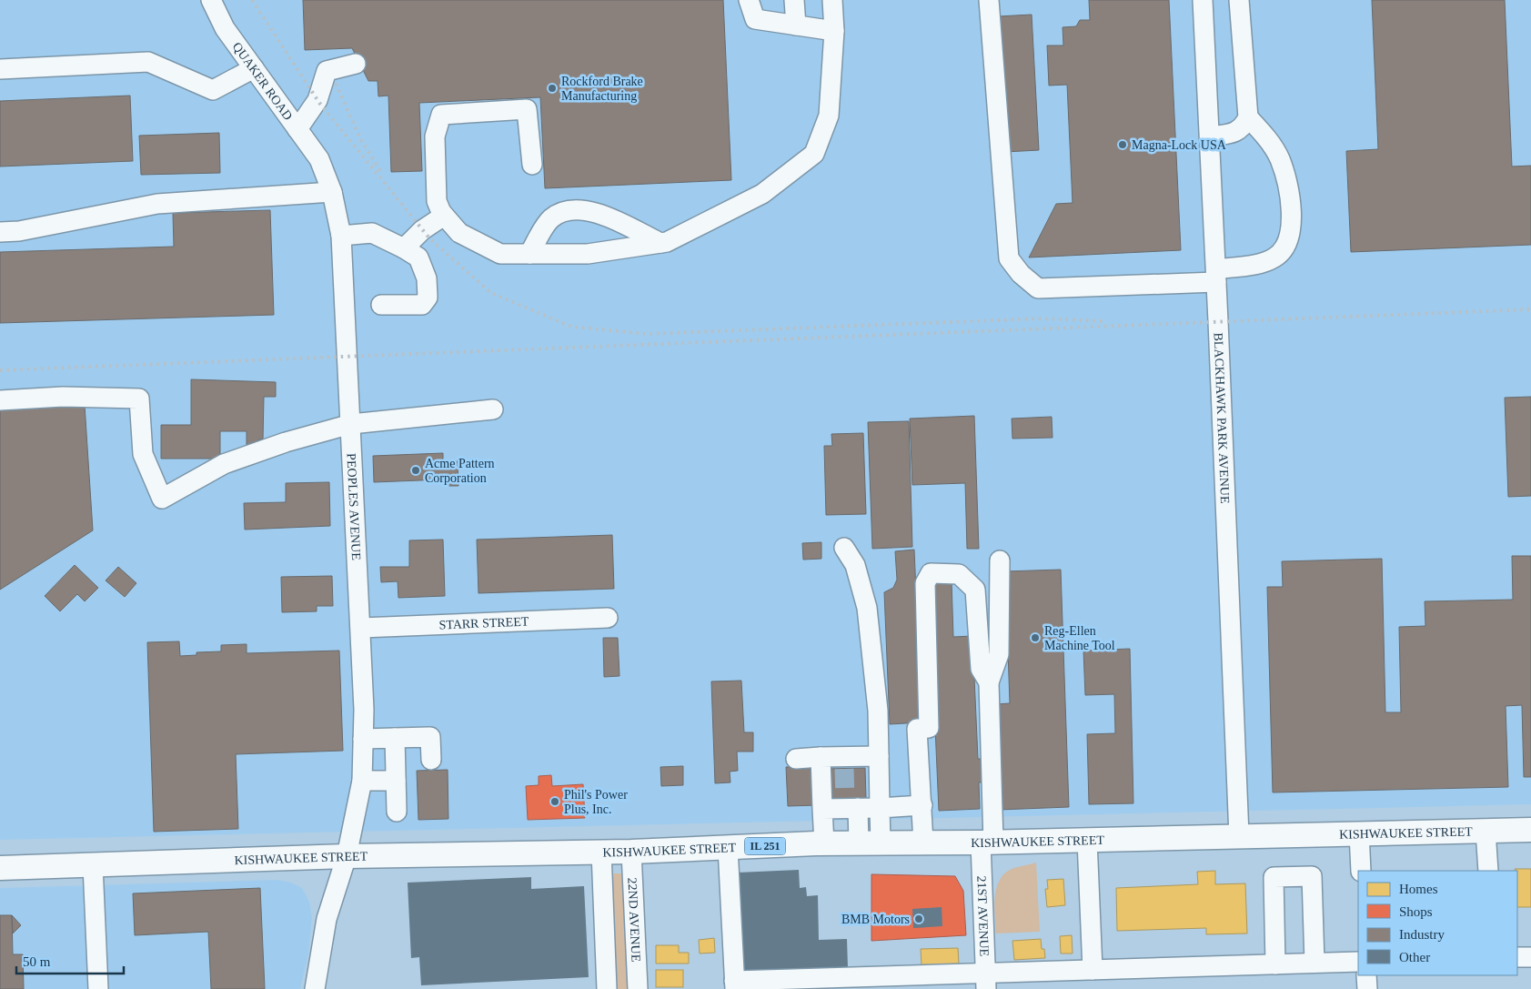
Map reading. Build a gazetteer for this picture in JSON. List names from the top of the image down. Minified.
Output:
{"streets":{"main road":["KISHWAUKEE STREET","IL 251"],"street":["QUAKER ROAD","BLACKHAWK PARK AVENUE","PEOPLES AVENUE","STARR STREET","21ST AVENUE","22ND AVENUE"]},"crossings":[["QUAKER ROAD","PEOPLES AVENUE"],["BLACKHAWK PARK AVENUE","KISHWAUKEE STREET"],["PEOPLES AVENUE","STARR STREET"],["PEOPLES AVENUE","KISHWAUKEE STREET"],["KISHWAUKEE STREET","21ST AVENUE"],["KISHWAUKEE STREET","22ND AVENUE"]],"places":["Rockford Brake Manufacturing","Magna-Lock USA","Acme Pattern Corporation","Reg-Ellen Machine Tool","Phil's Power Plus, Inc.","BMB Motors"],"legend":["Homes","Shops","Industry","Other"],"scale_bar":"50 m"}
